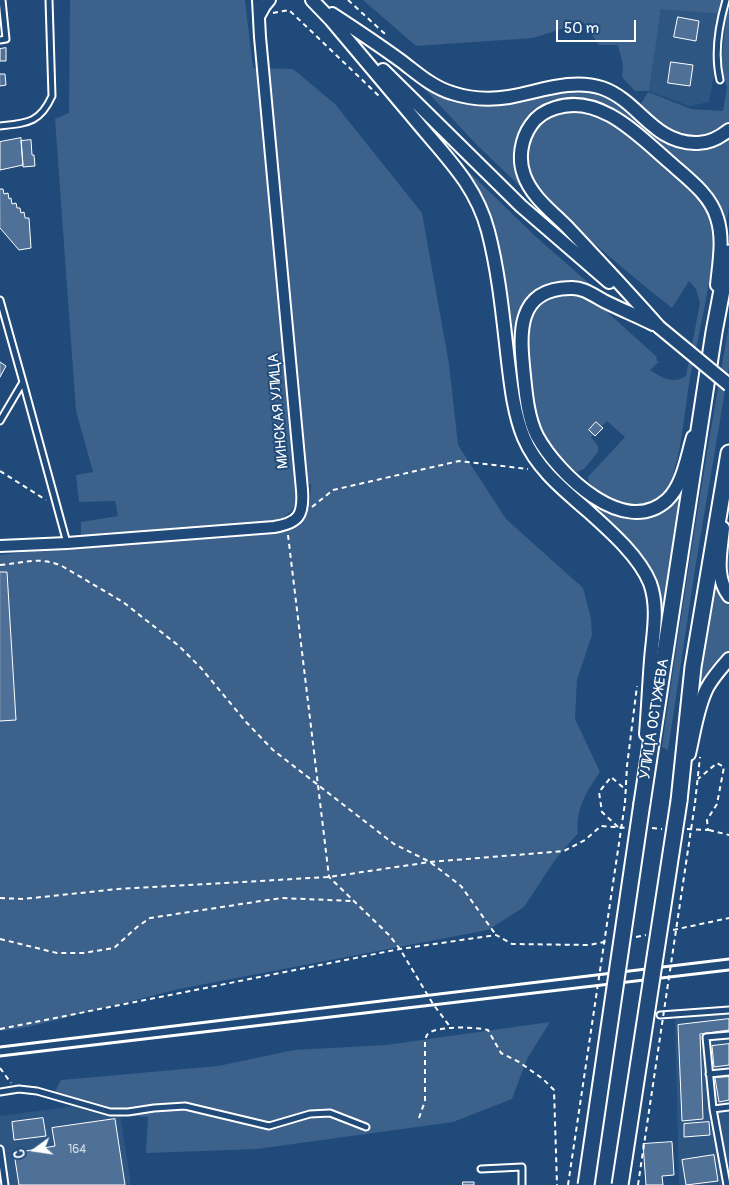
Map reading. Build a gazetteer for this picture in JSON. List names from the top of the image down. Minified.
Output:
{"streets":{"main road":["УЛИЦА ОСТУЖЕВА"],"street":["МИНСКАЯ УЛИЦА"]},"house_numbers":["164"],"scale_bar":"50 m","north":"left"}
